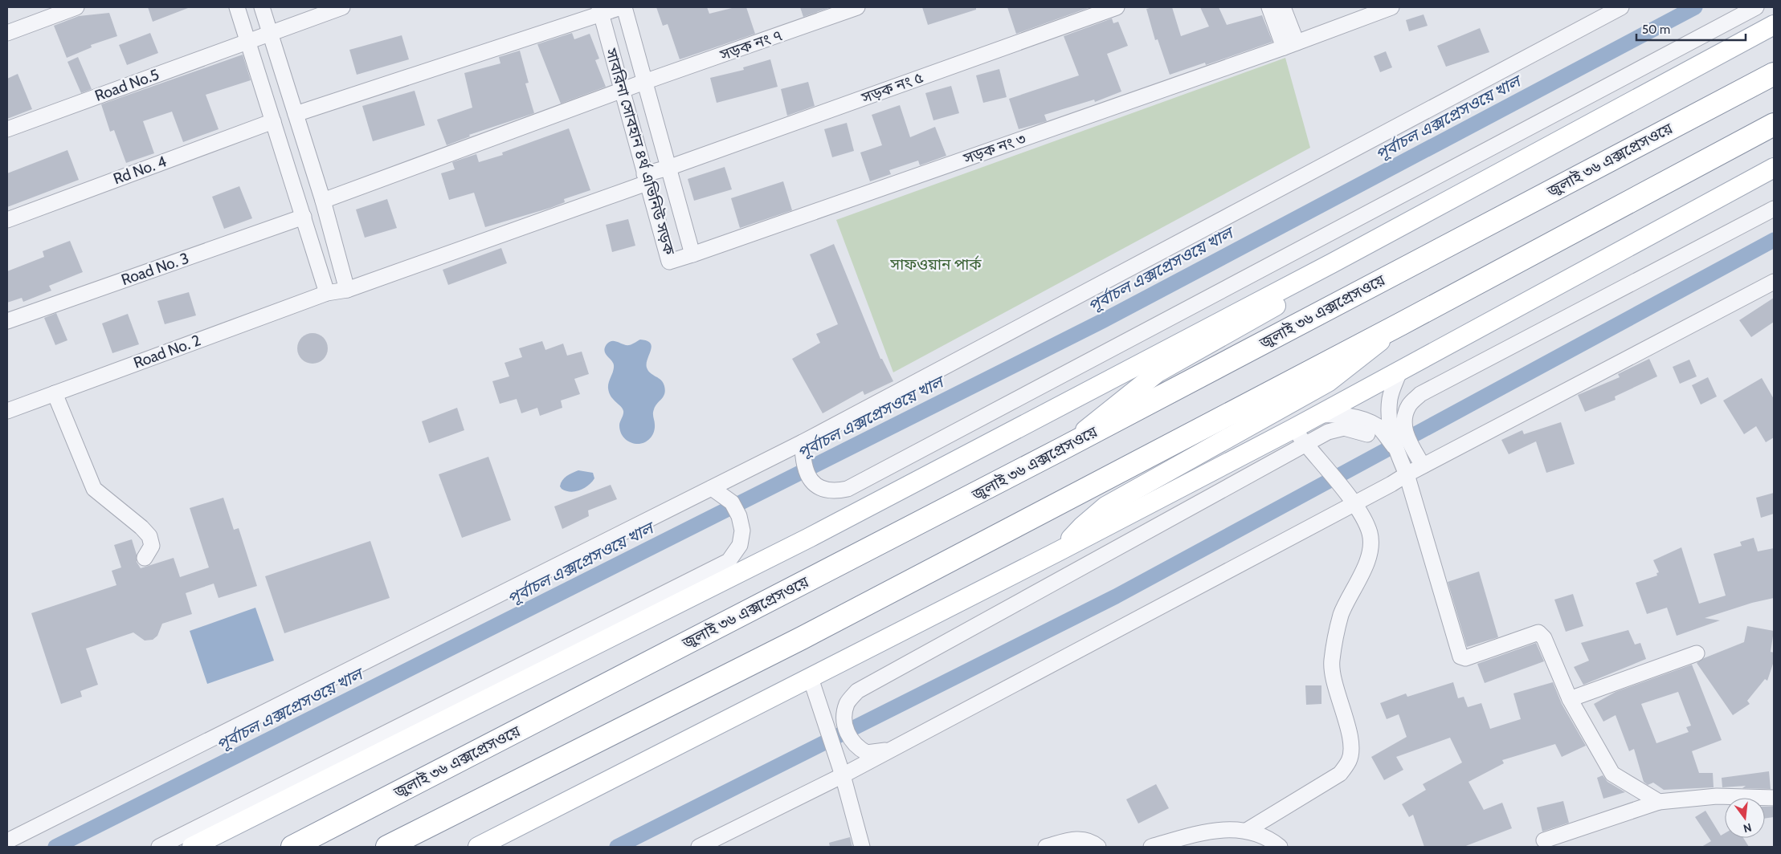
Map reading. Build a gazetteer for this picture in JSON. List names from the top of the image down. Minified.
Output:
{"streets":{"highway":["জুলাই ৩৬ এক্সপ্রেসওয়ে"],"street":["সড়ক নং ৭","Road No.5","সড়ক নং ৫","সড়ক নং ৩","সাবরিনা সোবহান ৪র্থ এভিনিউ সড়ক","Rd No. 4","Road No. 3","Road No. 2"]},"crossings":[["সড়ক নং ৭","সাবরিনা সোবহান ৪র্থ এভিনিউ সড়ক"],["সড়ক নং ৫","সাবরিনা সোবহান ৪র্থ এভিনিউ সড়ক"],["সড়ক নং ৫","Road No. 2"],["সড়ক নং ৩","সাবরিনা সোবহান ৪র্থ এভিনিউ সড়ক"],["সাবরিনা সোবহান ৪র্থ এভিনিউ সড়ক","Road No. 2"]],"water":["পূর্বাচল এক্সপ্রেসওয়ে খাল"],"parks":["সাফওয়ান পার্ক"],"scale_bar":"50 m","north":"bottom"}
